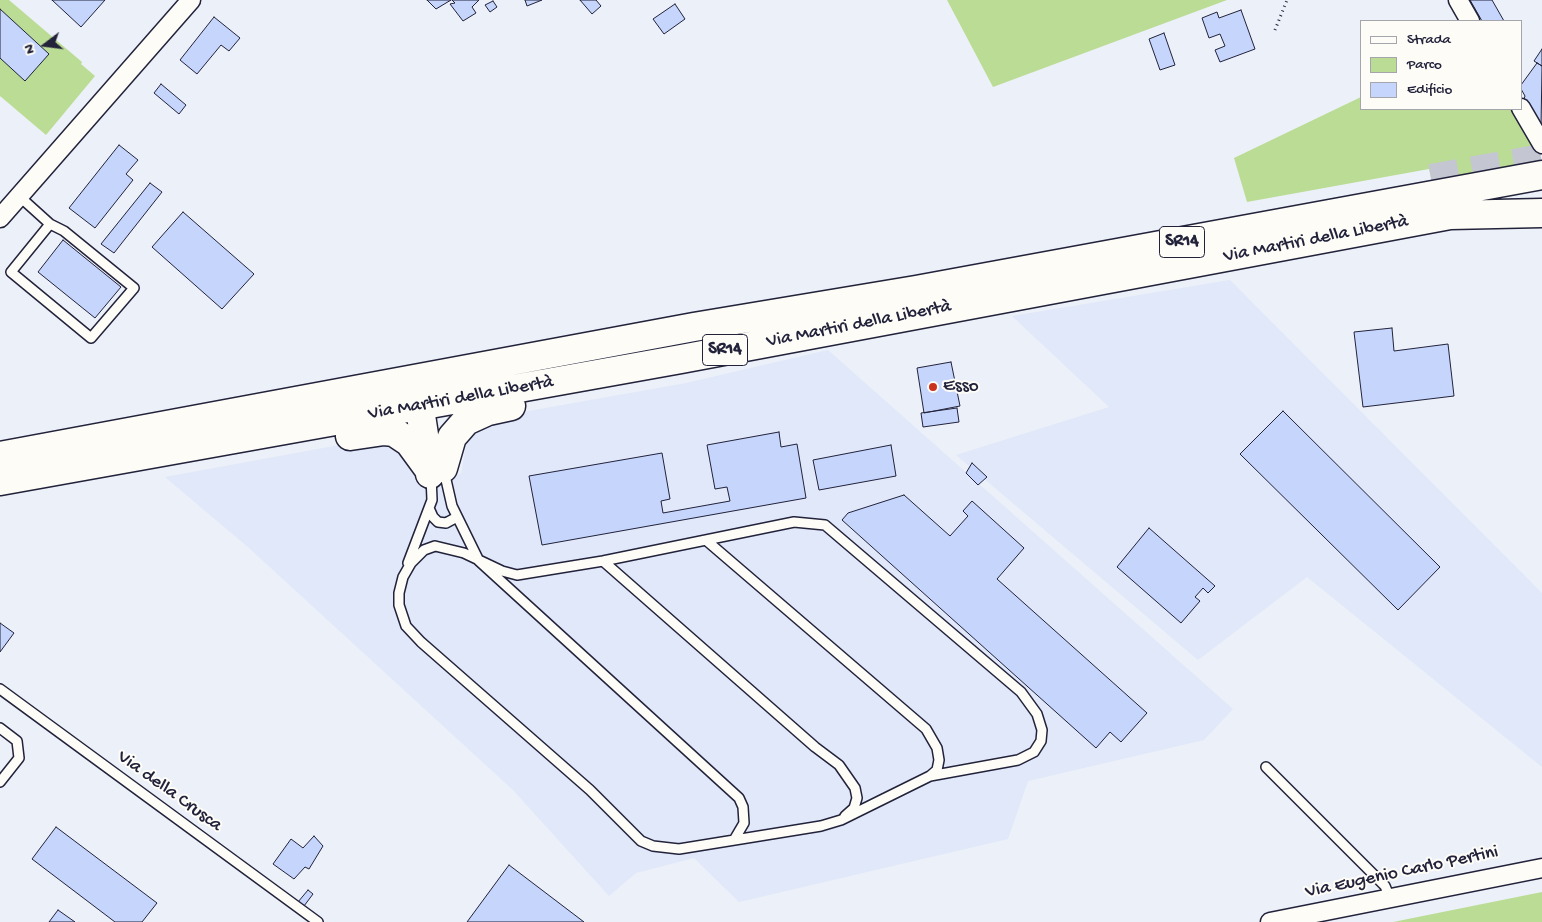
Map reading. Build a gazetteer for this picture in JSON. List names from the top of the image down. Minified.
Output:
{"streets":{"main road":["Via Martiri della Libertà","SR14"],"street":["Via Eugenio Carlo Pertini"],"lane":["Via della Crusca"]},"crossings":[["Via Martiri della Libertà","SR14"]],"places":["Esso"],"legend":["Strada","Parco","Edificio"],"north":"left"}
